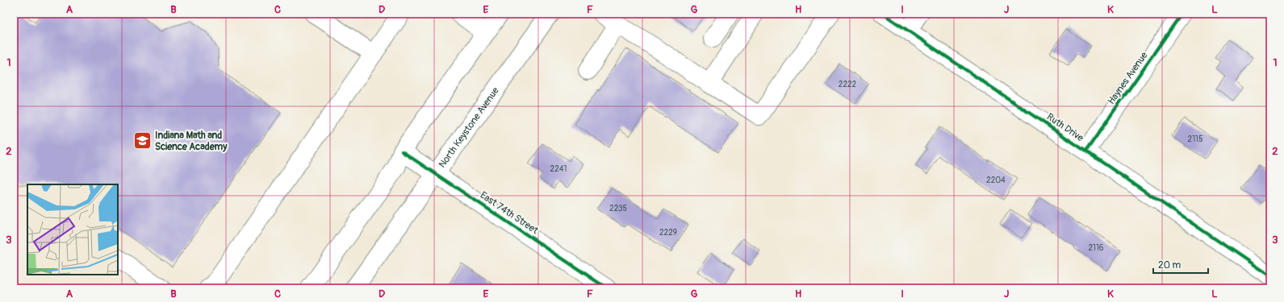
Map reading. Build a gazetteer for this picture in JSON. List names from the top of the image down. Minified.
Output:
{"streets":{"street":["Haynes Avenue","North Keystone Avenue","Ruth Drive","East 74th Street"]},"crossings":[["Haynes Avenue","Ruth Drive"],["North Keystone Avenue","East 74th Street"]],"places":{"school or university":["Indiana Math and Science Academy"]},"house_numbers":["2222","2115","2241","2204","2235","2229","2116"],"scale_bar":"20 m","grid":{"columns":["A","B","C","D","E","F","G","H","I","J","K","L"],"rows":["1","2","3"]}}
